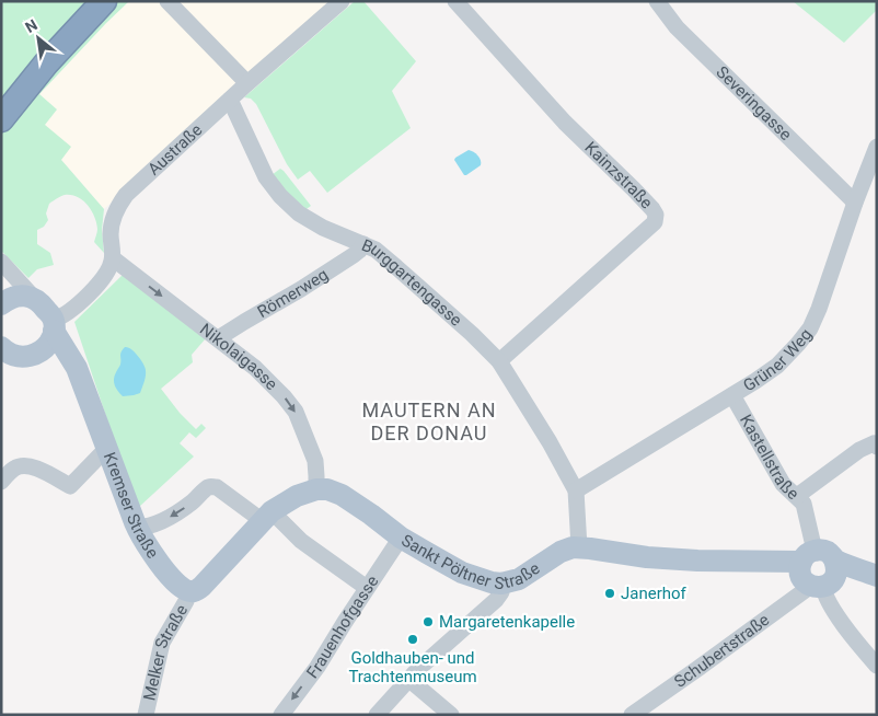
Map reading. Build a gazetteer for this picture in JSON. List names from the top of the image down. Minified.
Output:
{"streets":{"main road":["Kremser Straße","Sankt Pöltner Straße"],"street":["Severingasse","Austraße","Kainzstraße","Burggartengasse","Römerweg","Nikolaigasse","Grüner Weg","Kastellstraße","Frauenhofgasse","Schubertstraße","Melker Straße"]},"crossings":[["Severingasse","Grüner Weg"],["Austraße","Burggartengasse"],["Austraße","Nikolaigasse"],["Kainzstraße","Burggartengasse"],["Burggartengasse","Römerweg"],["Burggartengasse","Grüner Weg"],["Römerweg","Nikolaigasse"],["Nikolaigasse","Sankt Pöltner Straße"],["Grüner Weg","Kastellstraße"],["Kastellstraße","Sankt Pöltner Straße"],["Kremser Straße","Melker Straße"],["Sankt Pöltner Straße","Frauenhofgasse"],["Sankt Pöltner Straße","Schubertstraße"]],"one_way":["Nikolaigasse"],"districts":["MAUTERN AN DER DONAU"],"places":["Janerhof","Margaretenkapelle","Goldhauben- und Trachtenmuseum"],"north":"top left"}
